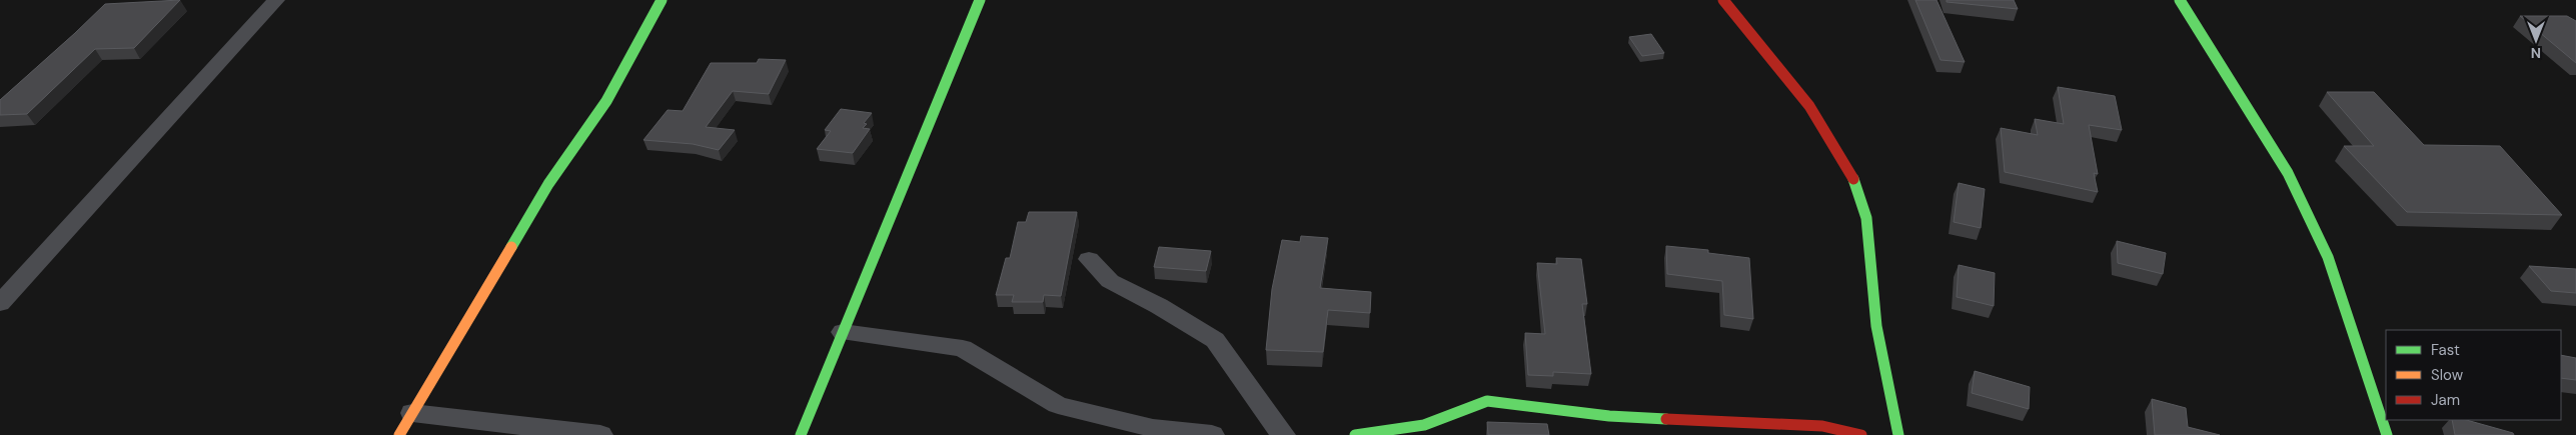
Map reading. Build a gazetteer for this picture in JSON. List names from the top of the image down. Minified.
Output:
{"legend":["Fast","Slow","Jam"],"north":"bottom"}
